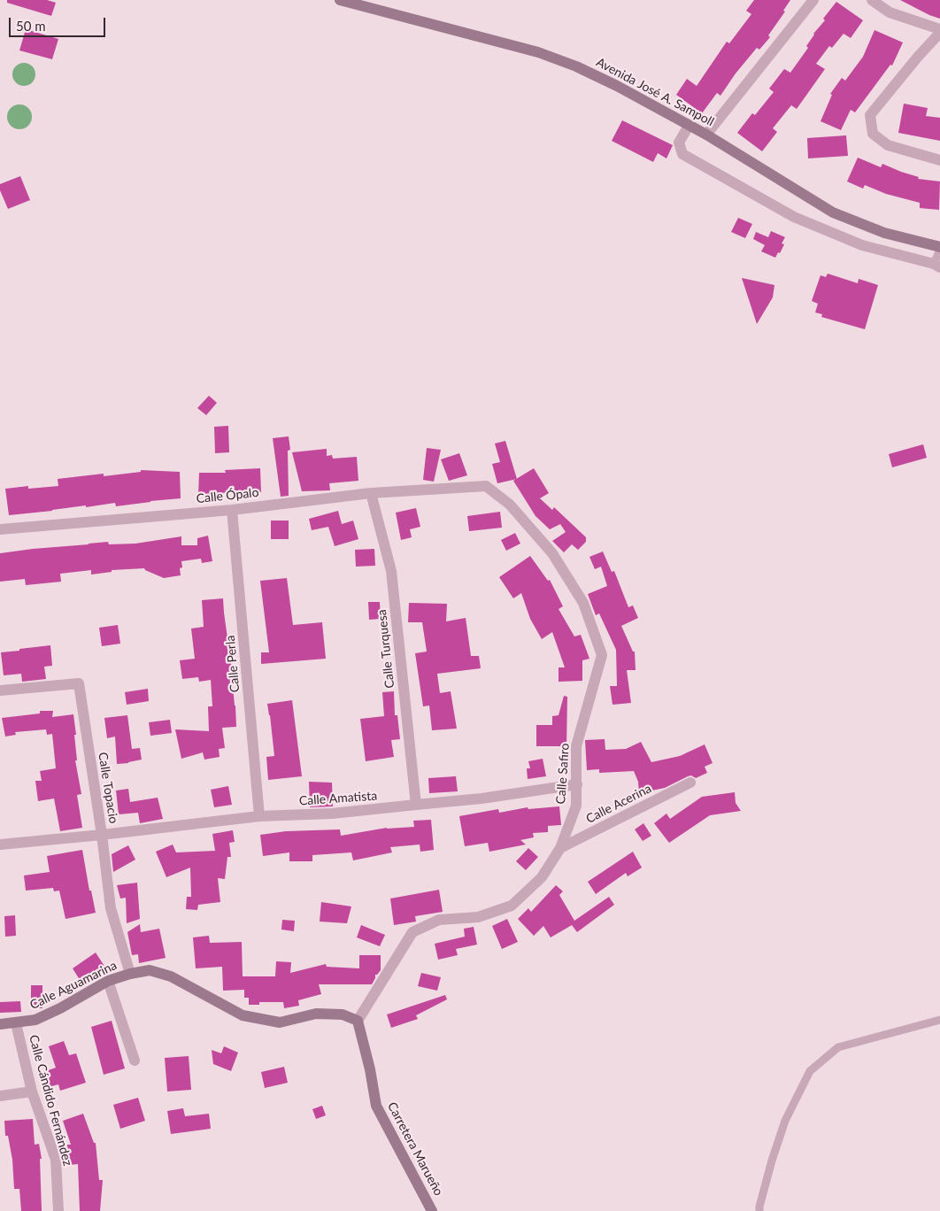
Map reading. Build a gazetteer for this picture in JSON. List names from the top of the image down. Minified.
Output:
{"streets":{"street":["Avenida José A. Sampoll","Calle Ópalo","Calle Turquesa","Calle Perla","Calle Safiro","Calle Topacio","Calle Amatista","Calle Acerina","Calle Aguamarina","Calle Cándido Fernández","Carretera Marueño"]},"crossings":[["Calle Ópalo","Calle Turquesa"],["Calle Ópalo","Calle Perla"],["Calle Ópalo","Calle Safiro"],["Calle Turquesa","Calle Amatista"],["Calle Perla","Calle Amatista"],["Calle Safiro","Calle Amatista"],["Calle Safiro","Calle Acerina"],["Calle Safiro","Calle Aguamarina"],["Calle Safiro","Carretera Marueño"],["Calle Topacio","Calle Amatista"],["Calle Topacio","Calle Aguamarina"],["Calle Aguamarina","Calle Cándido Fernández"],["Calle Aguamarina","Carretera Marueño"]],"scale_bar":"50 m"}
